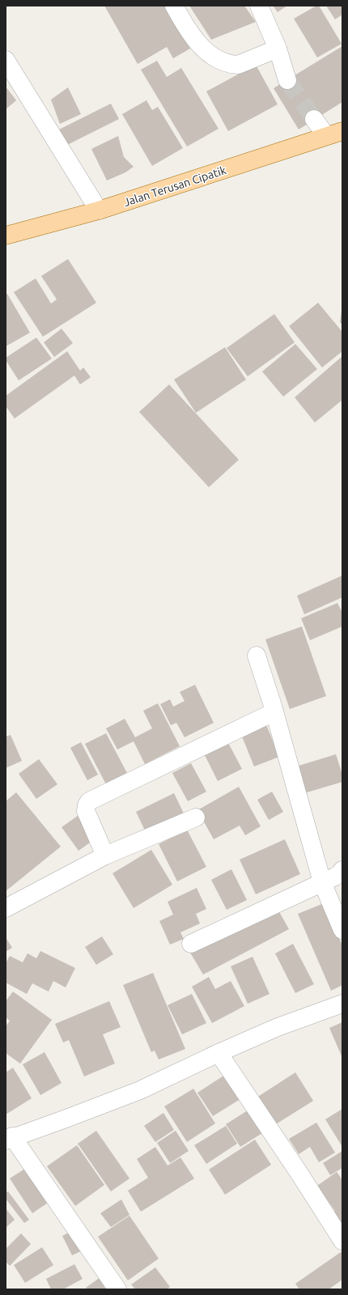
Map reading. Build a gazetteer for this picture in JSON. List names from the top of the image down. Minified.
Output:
{"streets":{"main road":["Jalan Terusan Cipatik"]}}
